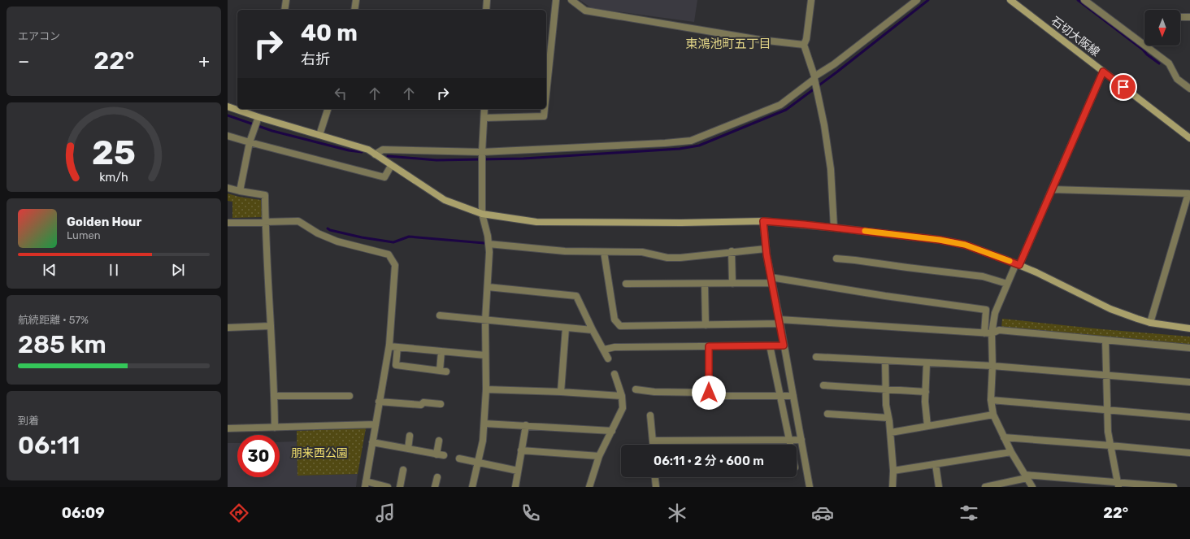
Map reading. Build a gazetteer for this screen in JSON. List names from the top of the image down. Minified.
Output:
{"streets":{"street":["石切大阪線"]},"districts":["東鴻池町五丁目"],"parks":["朋来西公園"],"north":"bottom","page":{"tile":["エアコン",["航続距離 · 57%","285 km"],["到着","06:11"]],"turn":["40 m","右折"],"heat":["−","22°","+"],"song":["Golden Hour","Lumen"],"limit":"30","trip":"06:11 · 2 分 · 600 m","tabs":["06:09","22°"],"gauge":["25","km/h"]}}
